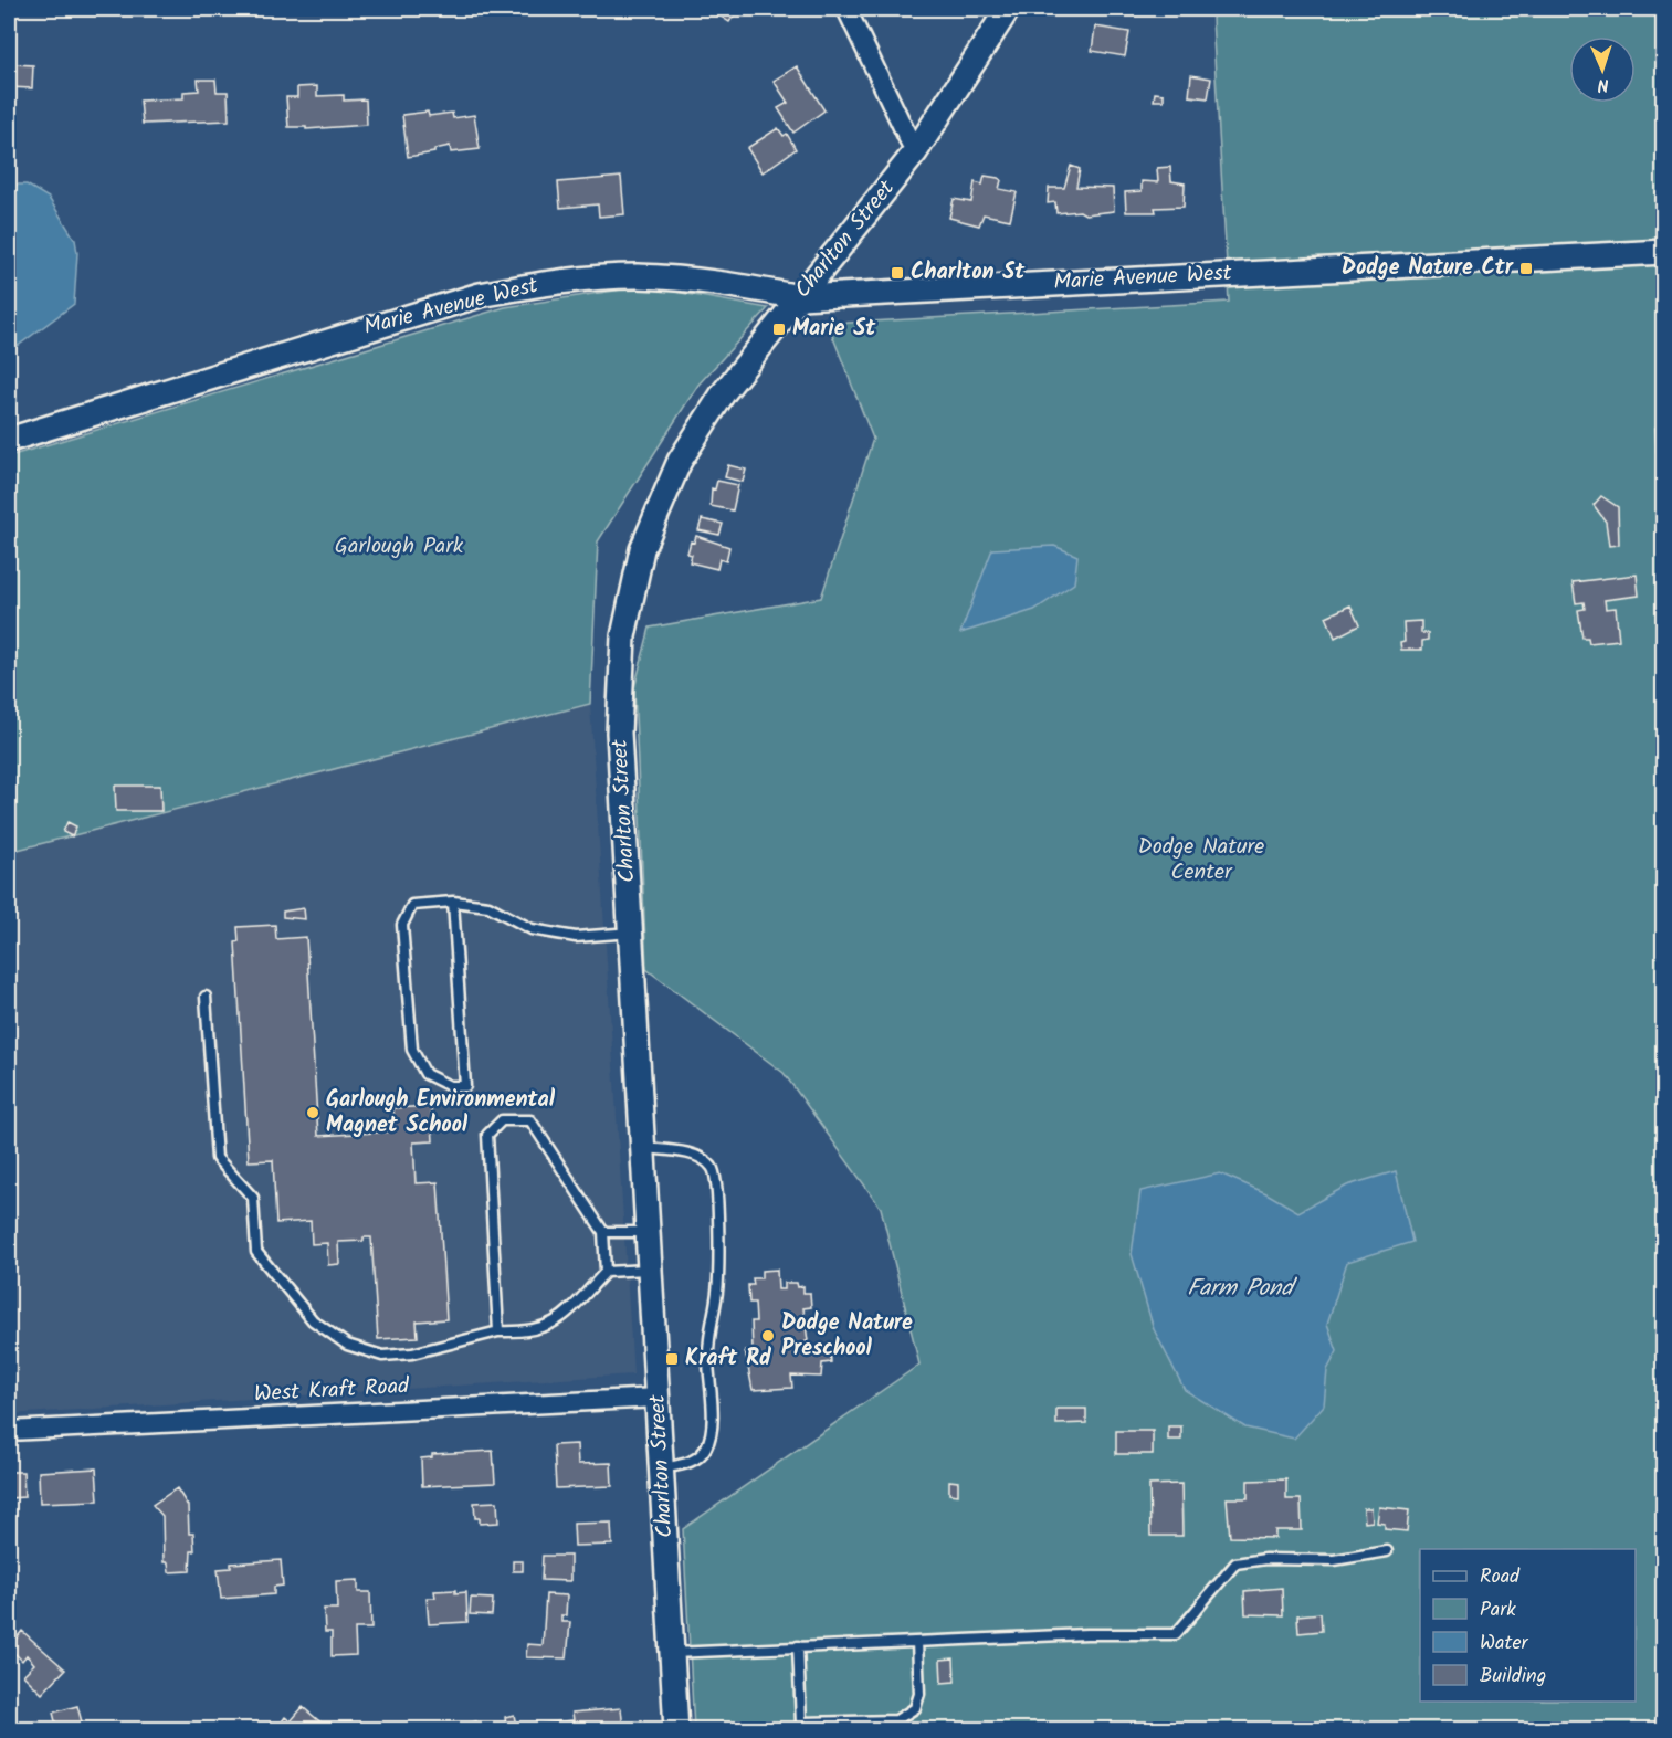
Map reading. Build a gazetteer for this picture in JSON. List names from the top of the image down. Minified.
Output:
{"streets":{"street":["Charlton Street","Marie Avenue West","West Kraft Road"]},"crossings":[["Charlton Street","Marie Avenue West"],["Charlton Street","West Kraft Road"]],"water":["Farm Pond"],"parks":["Garlough Park","Dodge Nature Center"],"places":{"transit":["Dodge Nature Ctr","Charlton St","Marie St","Kraft Rd"],"other":["Garlough Environmental Magnet School","Dodge Nature Preschool"]},"legend":["Road","Park","Water","Building"],"north":"bottom"}
